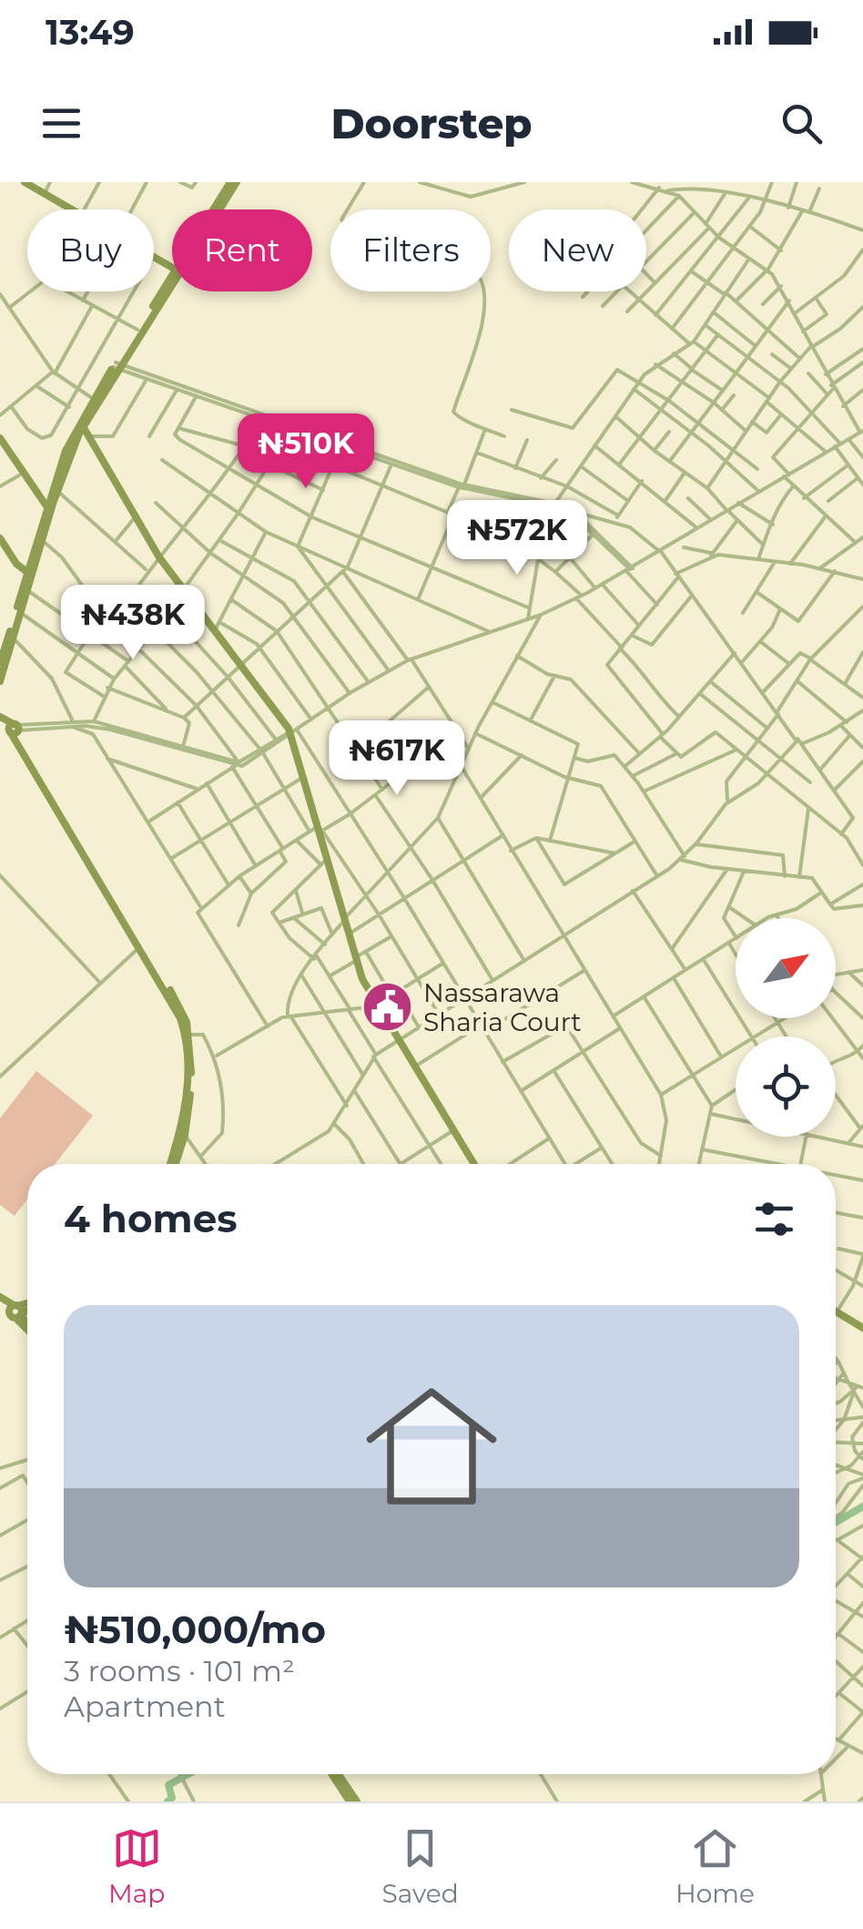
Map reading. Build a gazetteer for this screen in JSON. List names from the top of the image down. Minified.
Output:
{"places":{"public building":["Nassarawa Sharia Court"]},"north":"top right","page":{"status":"13:49","header":"Doorstep","chip":["Buy","Rent","Filters","New"],"price":["₦510K","₦572K","₦438K","₦617K"],"heading":"4 homes","list":[{"name":"₦510,000/mo","note":"3 rooms · 101 m² · Apartment"}],"tabs":["Map","Saved","Home"]}}
